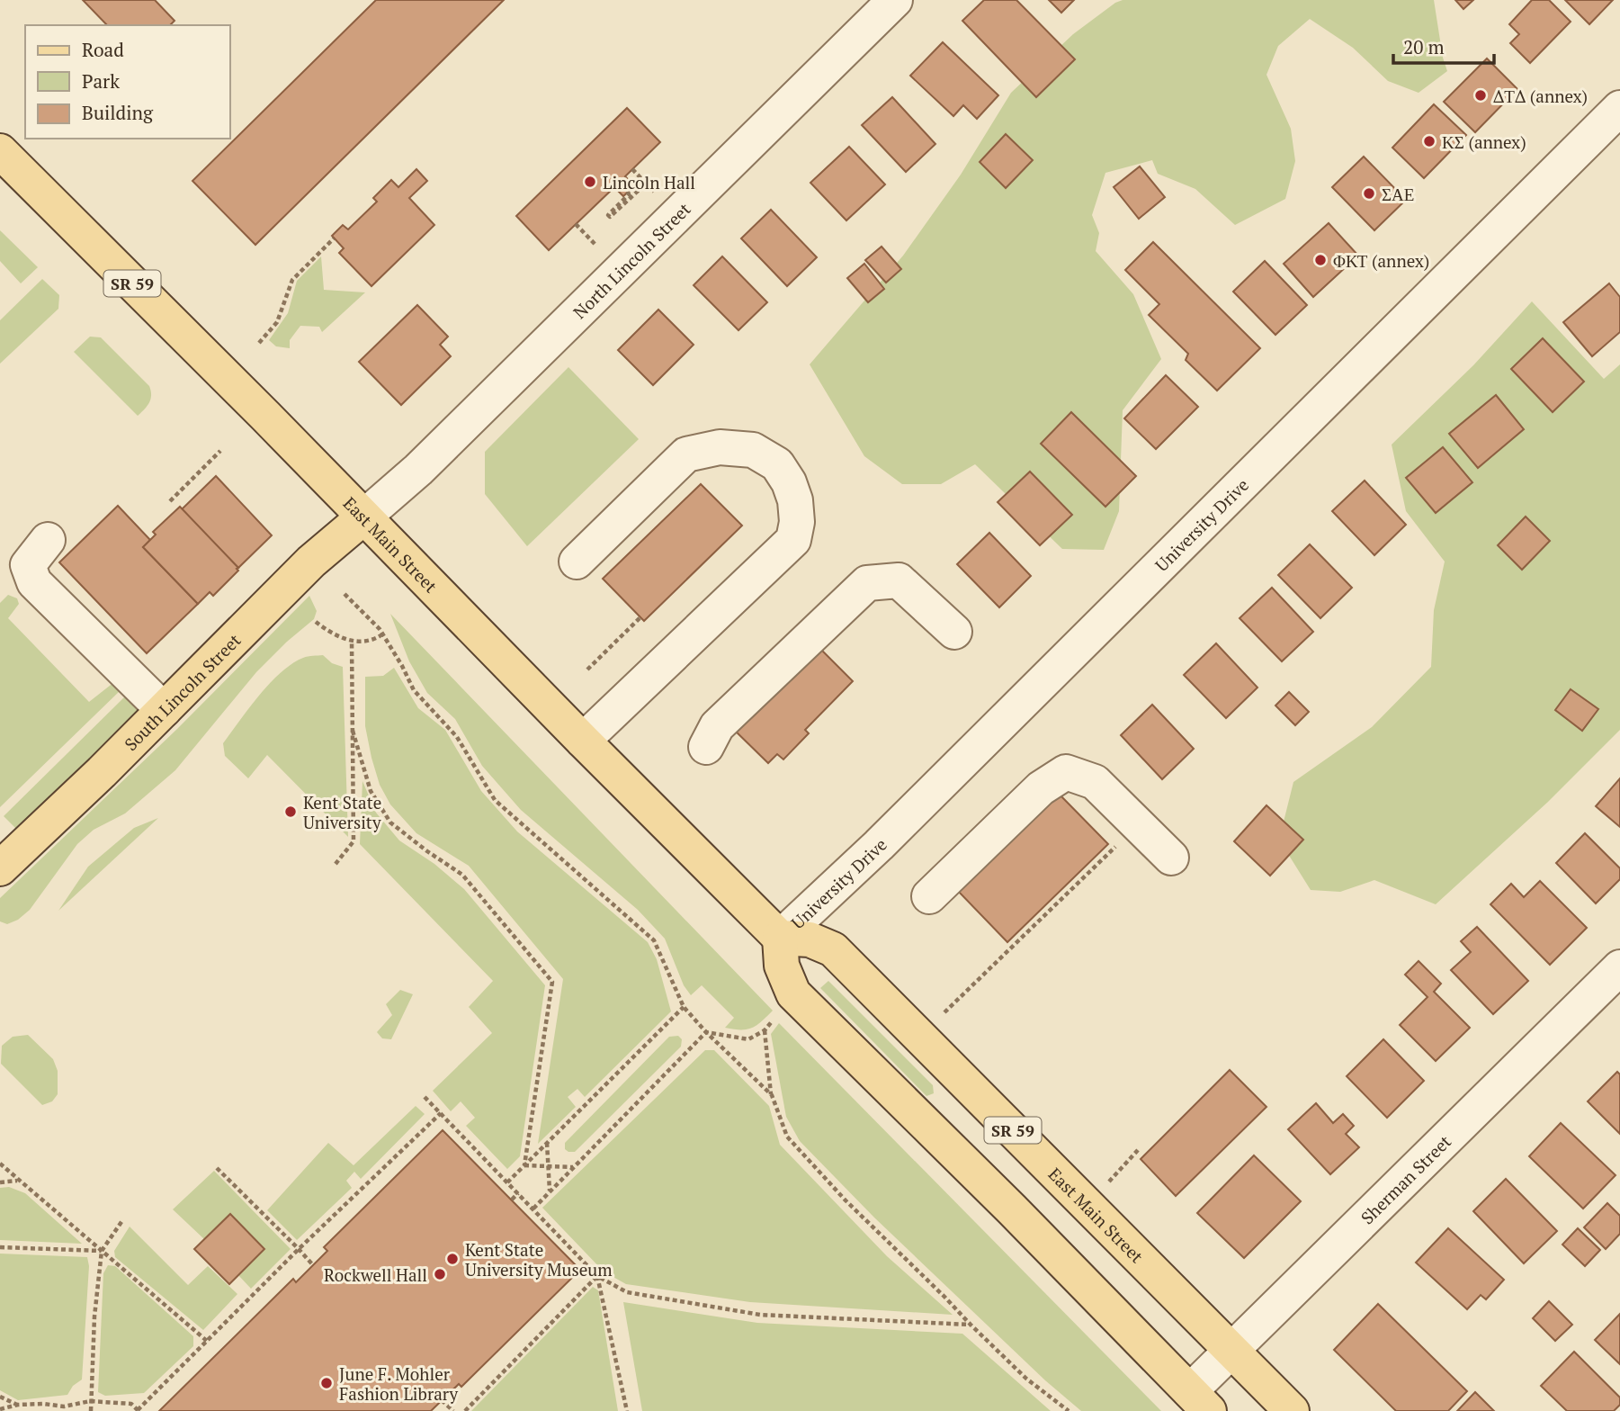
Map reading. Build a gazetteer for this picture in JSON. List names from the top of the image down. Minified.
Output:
{"streets":{"main road":["SR 59","East Main Street","South Lincoln Street"],"street":["North Lincoln Street","University Drive","Sherman Street"]},"crossings":[["North Lincoln Street","East Main Street"],["North Lincoln Street","South Lincoln Street"],["University Drive","East Main Street"],["East Main Street","South Lincoln Street"],["East Main Street","Sherman Street"]],"places":["ΔΤΔ (annex)","ΚΣ (annex)","Lincoln Hall","ΣΑΕ","ΦΚΤ (annex)","Kent State University","Kent State University Museum","Rockwell Hall","June F. Mohler Fashion Library"],"legend":["Road","Park","Building"],"scale_bar":"20 m"}
